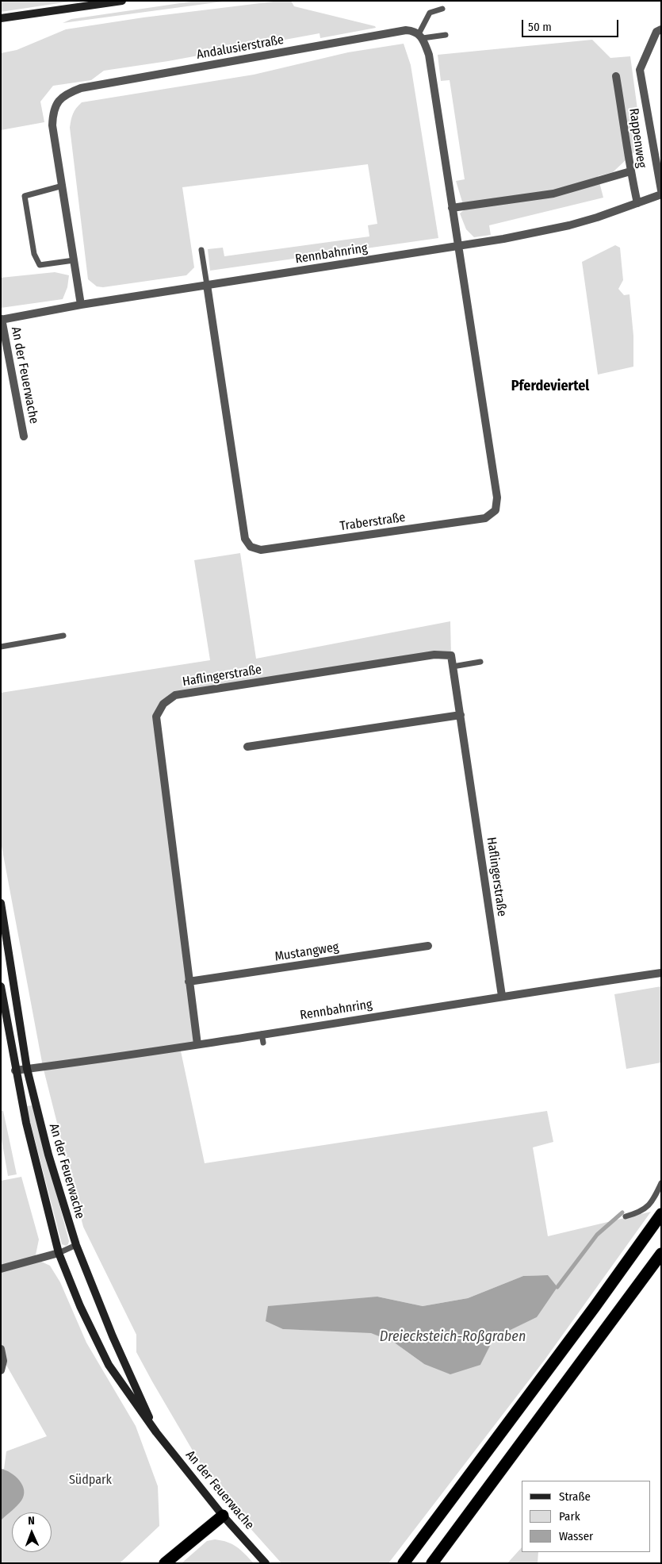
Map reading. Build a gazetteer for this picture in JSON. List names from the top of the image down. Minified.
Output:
{"streets":{"street":["Andalusierstraße","Rappenweg","Rennbahnring","An der Feuerwache","Traberstraße","Haflingerstraße","Mustangweg"]},"crossings":[["Andalusierstraße","Rennbahnring"],["Rappenweg","Rennbahnring"],["Rennbahnring","An der Feuerwache"],["Rennbahnring","Traberstraße"],["Rennbahnring","Haflingerstraße"],["Haflingerstraße","Mustangweg"]],"districts":["Pferdeviertel"],"water":["Dreiecksteich-Roßgraben"],"parks":["Südpark"],"legend":["Straße","Park","Wasser"],"scale_bar":"50 m","north":"top"}
